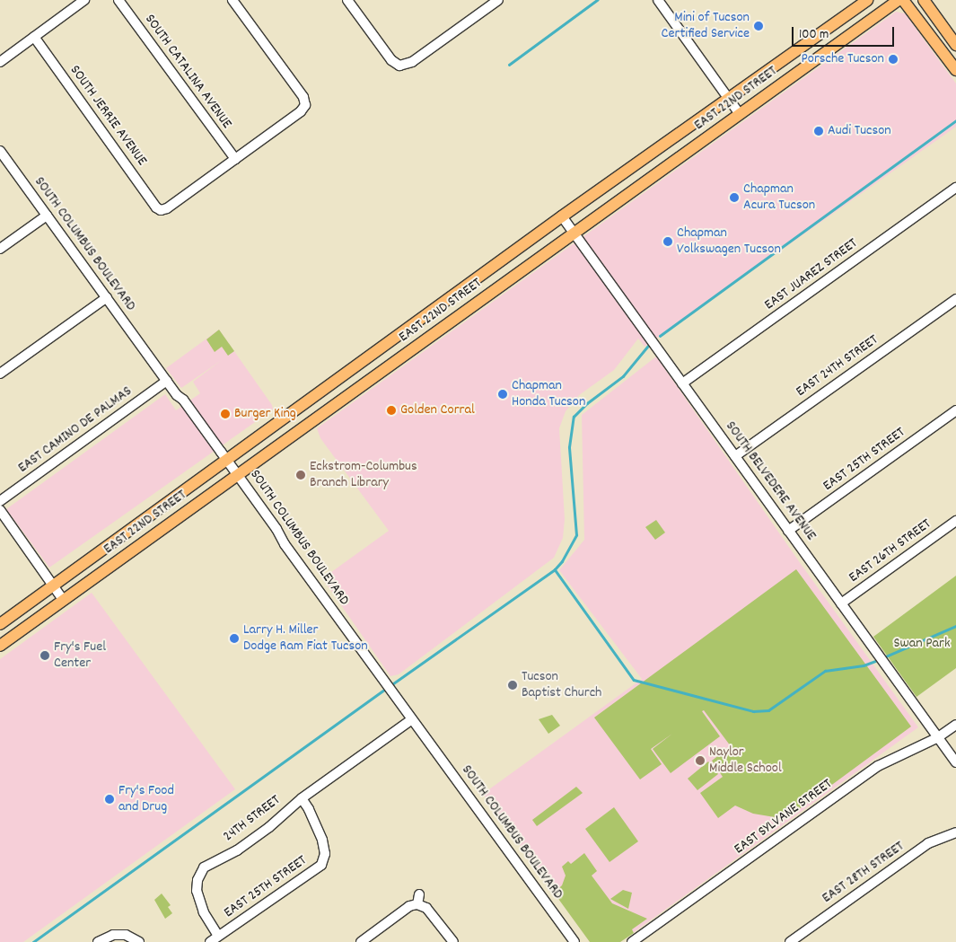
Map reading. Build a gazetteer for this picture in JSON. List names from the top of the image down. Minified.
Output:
{"streets":{"main road":["EAST 22ND STREET"],"street":["SOUTH CATALINA AVENUE","SOUTH JERRIE AVENUE","SOUTH COLUMBUS BOULEVARD","EAST JUAREZ STREET","EAST 24TH STREET","EAST CAMINO DE PALMAS","EAST 25TH STREET","SOUTH BELVEDERE AVENUE","EAST 26TH STREET","EAST SYLVANE STREET","24TH STREET","EAST 28TH STREET"]},"crossings":[["SOUTH CATALINA AVENUE","SOUTH JERRIE AVENUE"],["EAST 22ND STREET","SOUTH COLUMBUS BOULEVARD"],["EAST 22ND STREET","SOUTH BELVEDERE AVENUE"],["SOUTH COLUMBUS BOULEVARD","EAST CAMINO DE PALMAS"],["SOUTH COLUMBUS BOULEVARD","24TH STREET"],["EAST JUAREZ STREET","SOUTH BELVEDERE AVENUE"],["EAST 24TH STREET","SOUTH BELVEDERE AVENUE"],["EAST 25TH STREET","SOUTH BELVEDERE AVENUE"],["EAST 25TH STREET","24TH STREET"],["SOUTH BELVEDERE AVENUE","EAST 26TH STREET"],["SOUTH BELVEDERE AVENUE","EAST SYLVANE STREET"]],"parks":["Swan Park"],"places":["Mini of Tucson Certified Service","Porsche Tucson","Audi Tucson","Chapman Acura Tucson","Chapman Volkswagen Tucson","Chapman Honda Tucson","Golden Corral","Burger King","Eckstrom-Columbus Branch Library","Larry H. Miller Dodge Ram Fiat Tucson","Fry's Fuel Center","Tucson Baptist Church","Naylor Middle School","Fry's Food and Drug"],"scale_bar":"100 m"}
